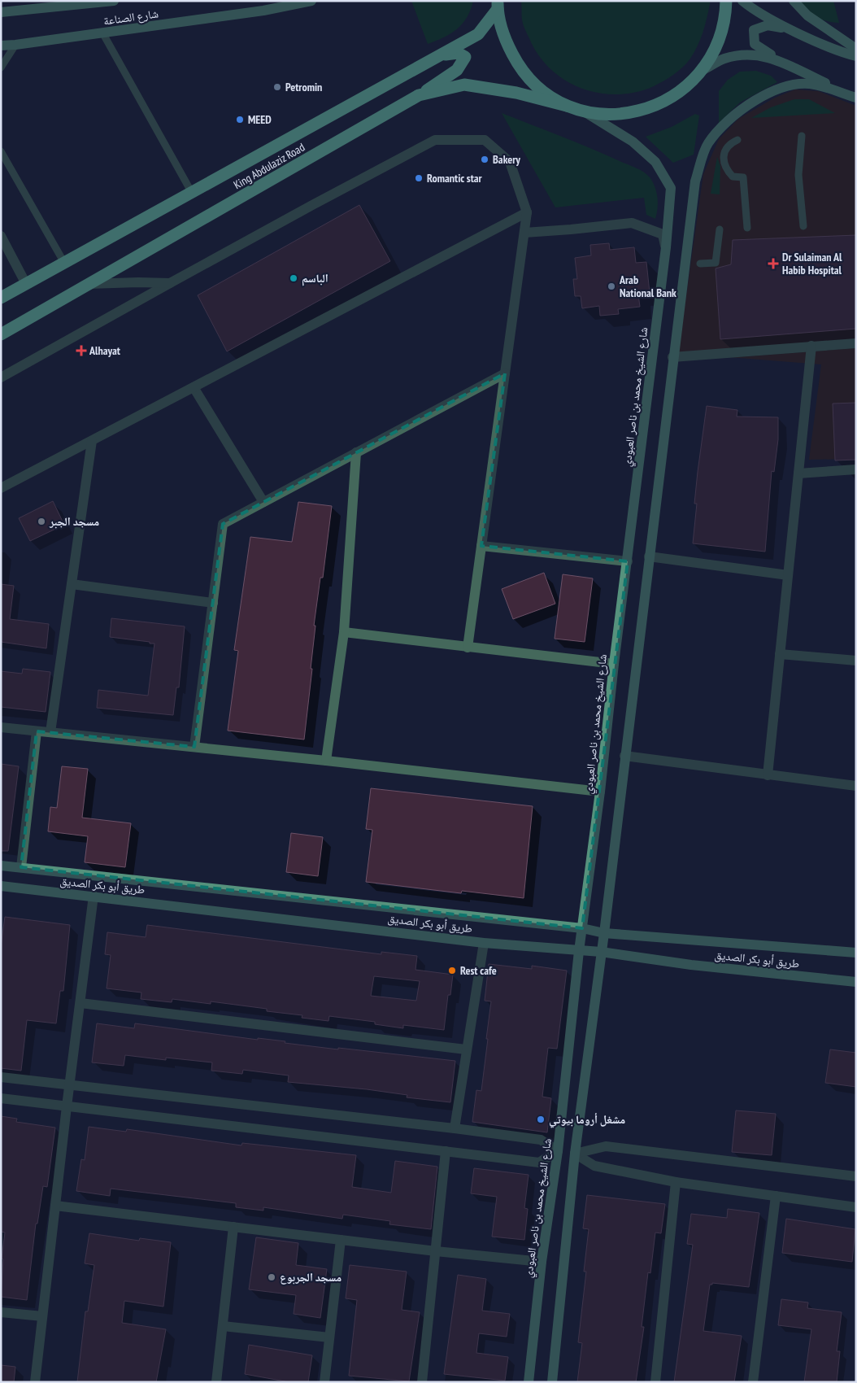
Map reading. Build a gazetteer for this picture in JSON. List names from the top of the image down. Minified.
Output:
{"streets":{"highway":["King Abdulaziz Road"],"street":["شارع الصناعة","شارع الشيخ محمد بن ناصر العبودي","طريق أبو بكر الصديق"]},"crossings":[["شارع الشيخ محمد بن ناصر العبودي","طريق أبو بكر الصديق"]],"places":{"other":["Petromin","MEED","Bakery","Romantic star","الباسم","Arab National Bank","مسجد الجبر","Rest cafe","مشغل أروما بيوتي","مسجد الجربوع"],"health":["Dr Sulaiman Al Habib Hospital","Alhayat"]}}
